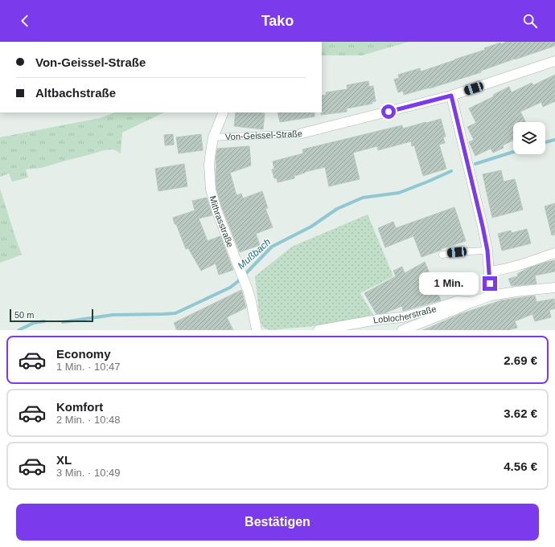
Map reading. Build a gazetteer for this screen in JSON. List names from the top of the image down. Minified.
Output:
{"streets":{"street":["Von-Geissel-Straße","Mithrasstraße","Loblocherstraße"]},"crossings":[["Von-Geissel-Straße","Mithrasstraße"]],"water":["Mußbach"],"scale_bar":"50 m","page":{"header":"Tako","banner":["Von-Geissel-Straße","Altbachstraße"],"bubble":"1 Min.","scale":"50 m","list":[{"name":"Economy","note":"1 Min. · 10:47","value":"2.69 €"},{"name":"Komfort","note":"2 Min. · 10:48","value":"3.62 €"},{"name":"XL","note":"3 Min. · 10:49","value":"4.56 €"}],"buttons":"Bestätigen"}}
